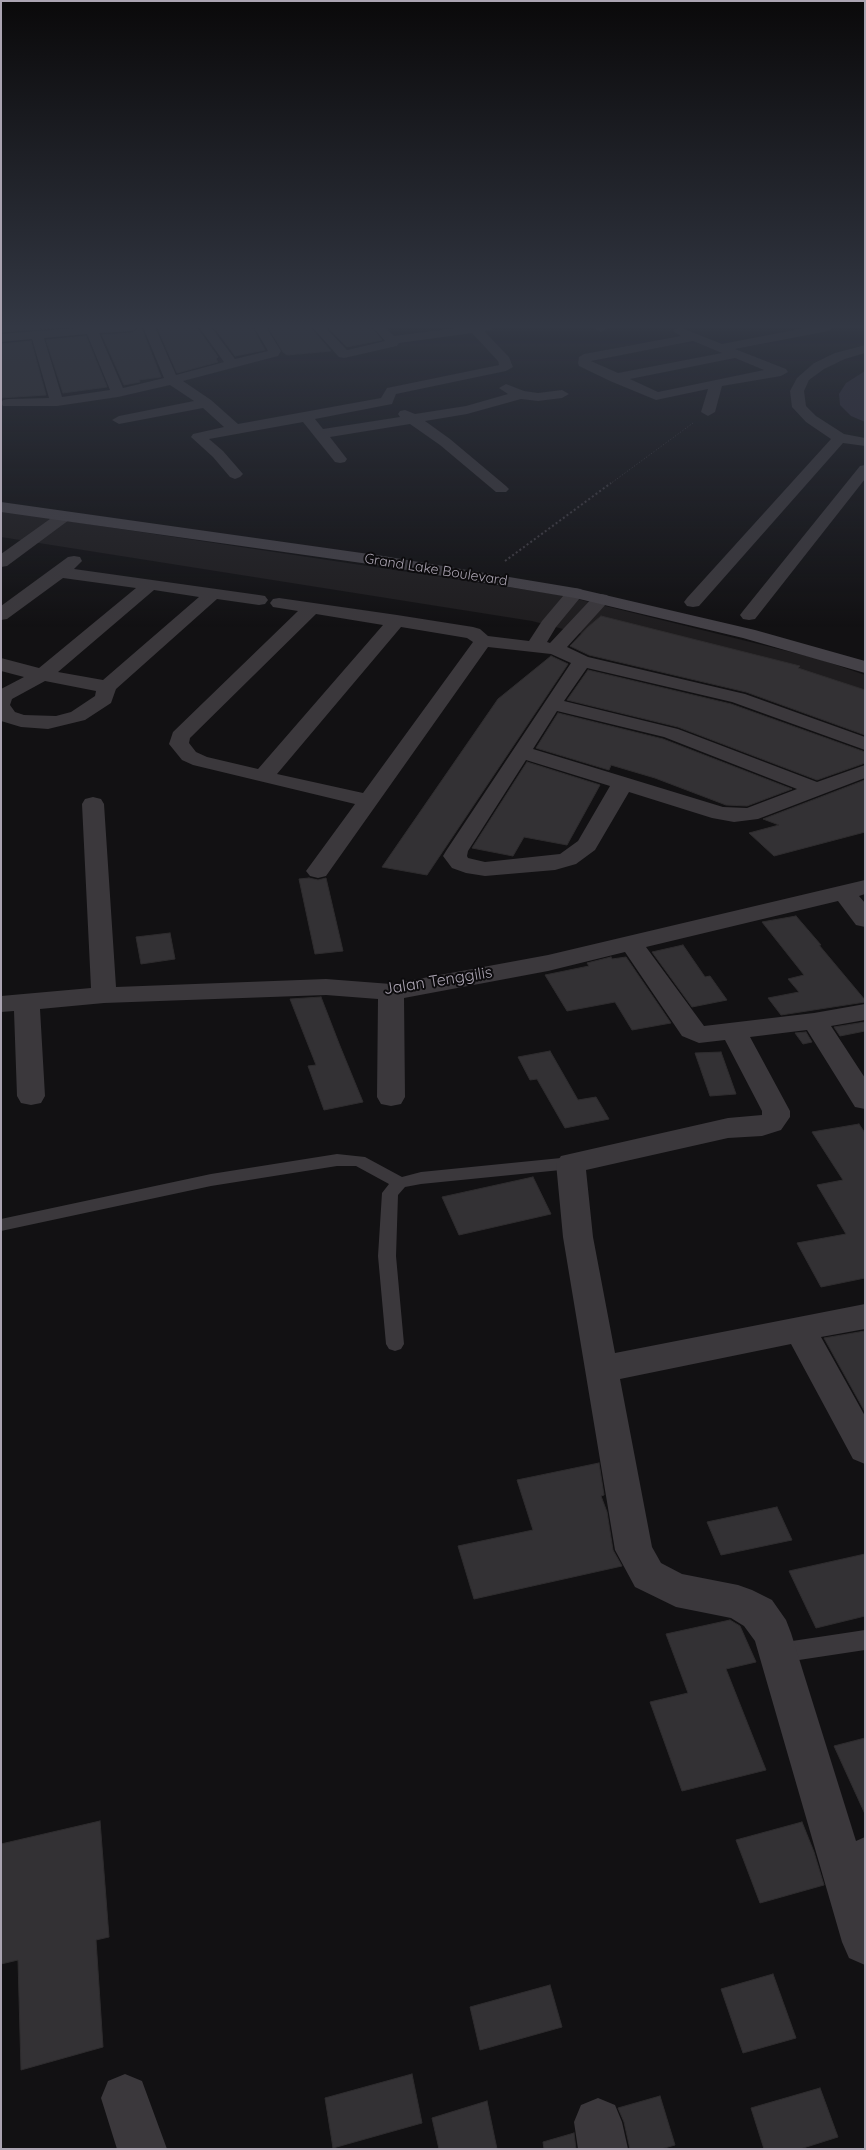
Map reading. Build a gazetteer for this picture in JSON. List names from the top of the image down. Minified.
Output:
{"streets":{"street":["Grand Lake Boulevard","Jalan Tenggilis"]}}
